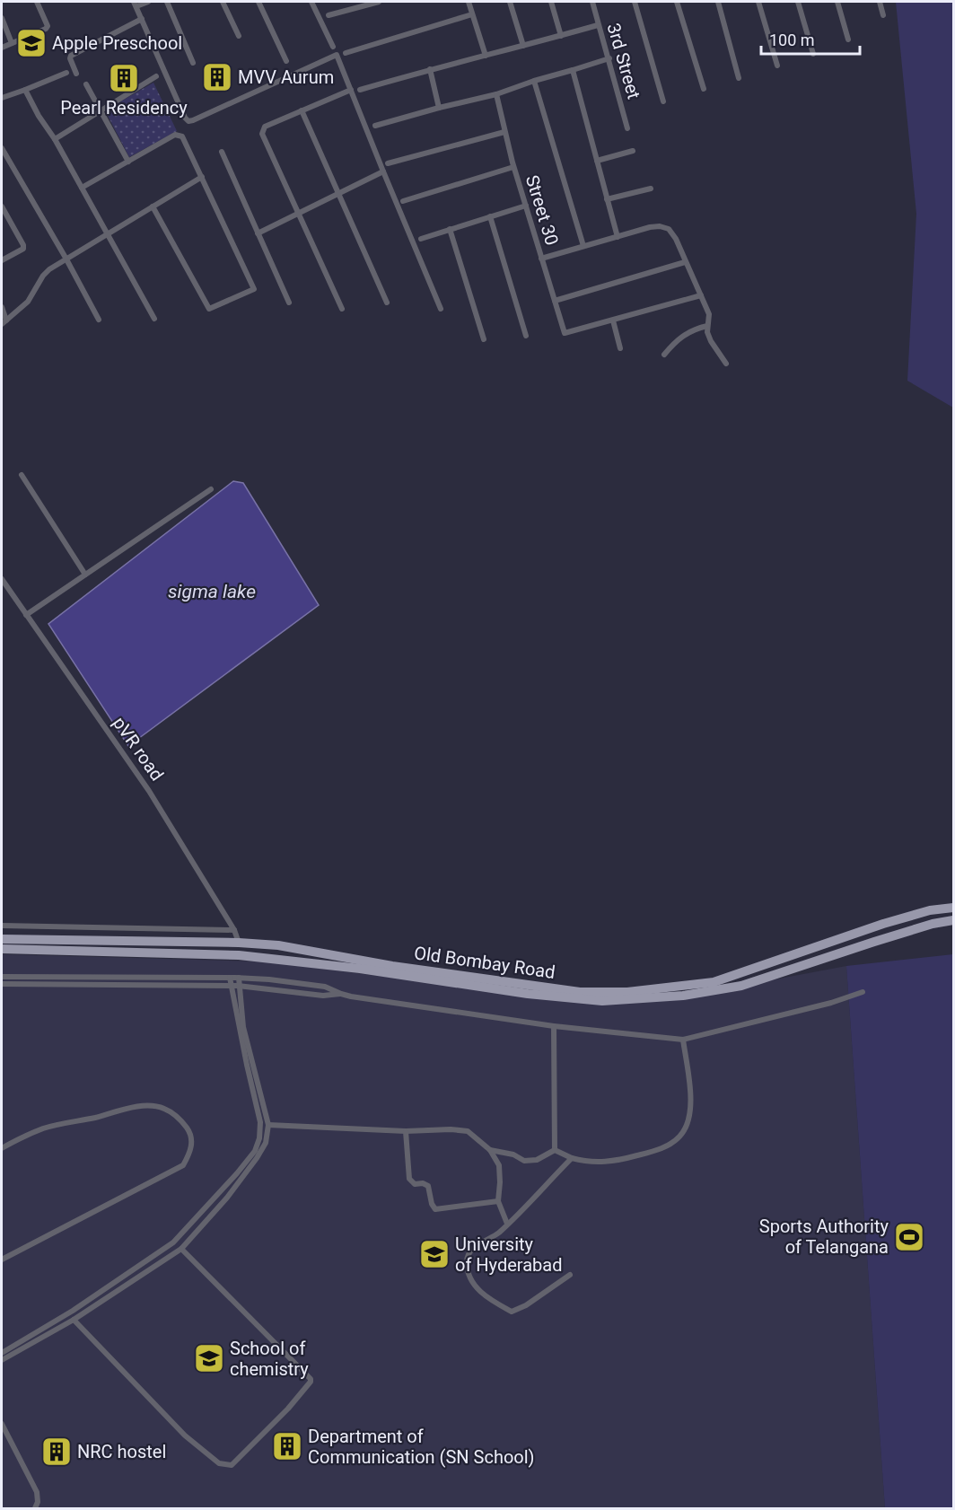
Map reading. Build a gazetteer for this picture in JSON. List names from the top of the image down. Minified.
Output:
{"streets":{"main road":["Old Bombay Road"],"street":["3rd Street","Street 30","pVR road"]},"crossings":[["pVR road","Old Bombay Road"]],"water":["sigma lake"],"places":{"school or university":["Apple Preschool","University of Hyderabad","School of chemistry"],"building":["MVV Aurum","Pearl Residency","Department of Communication (SN School)","NRC hostel"],"sports":["Sports Authority of Telangana"]},"scale_bar":"100 m"}
